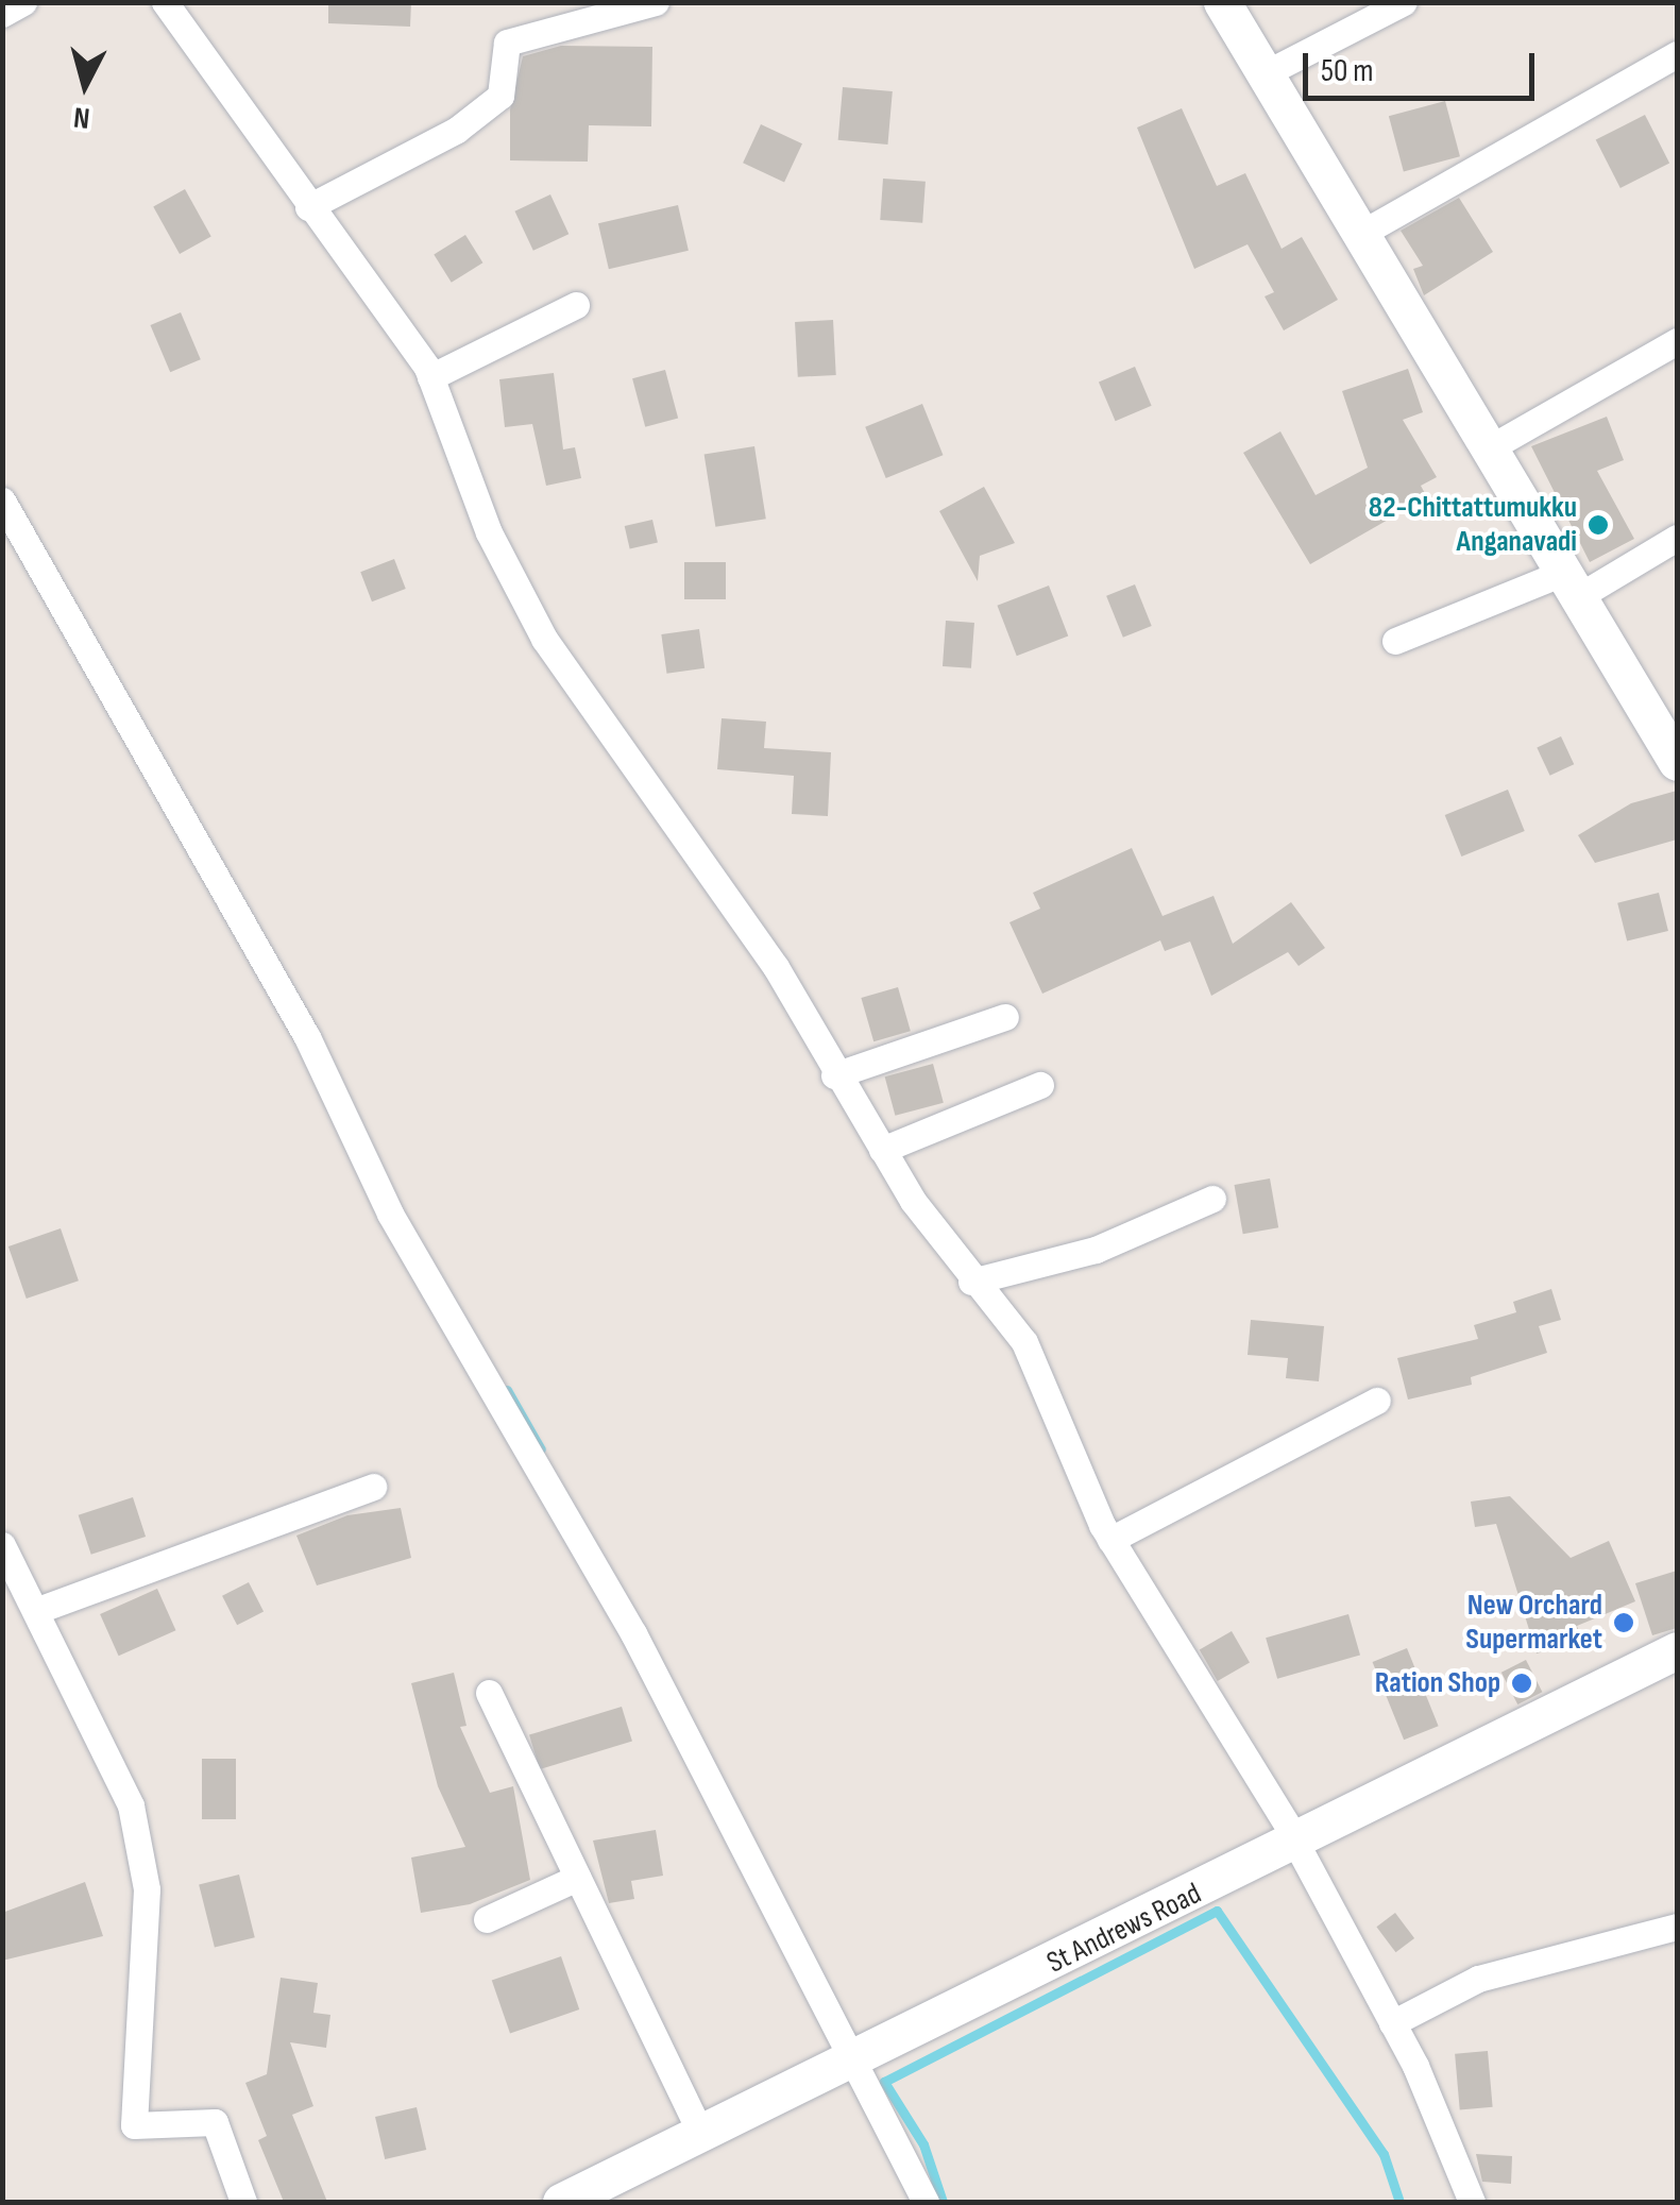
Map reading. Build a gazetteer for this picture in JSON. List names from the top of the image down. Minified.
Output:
{"streets":{"main road":["St Andrews Road"]},"places":["82-Chittattumukku Anganavadi","New Orchard Supermarket","Ration Shop"],"scale_bar":"50 m","north":"bottom"}
